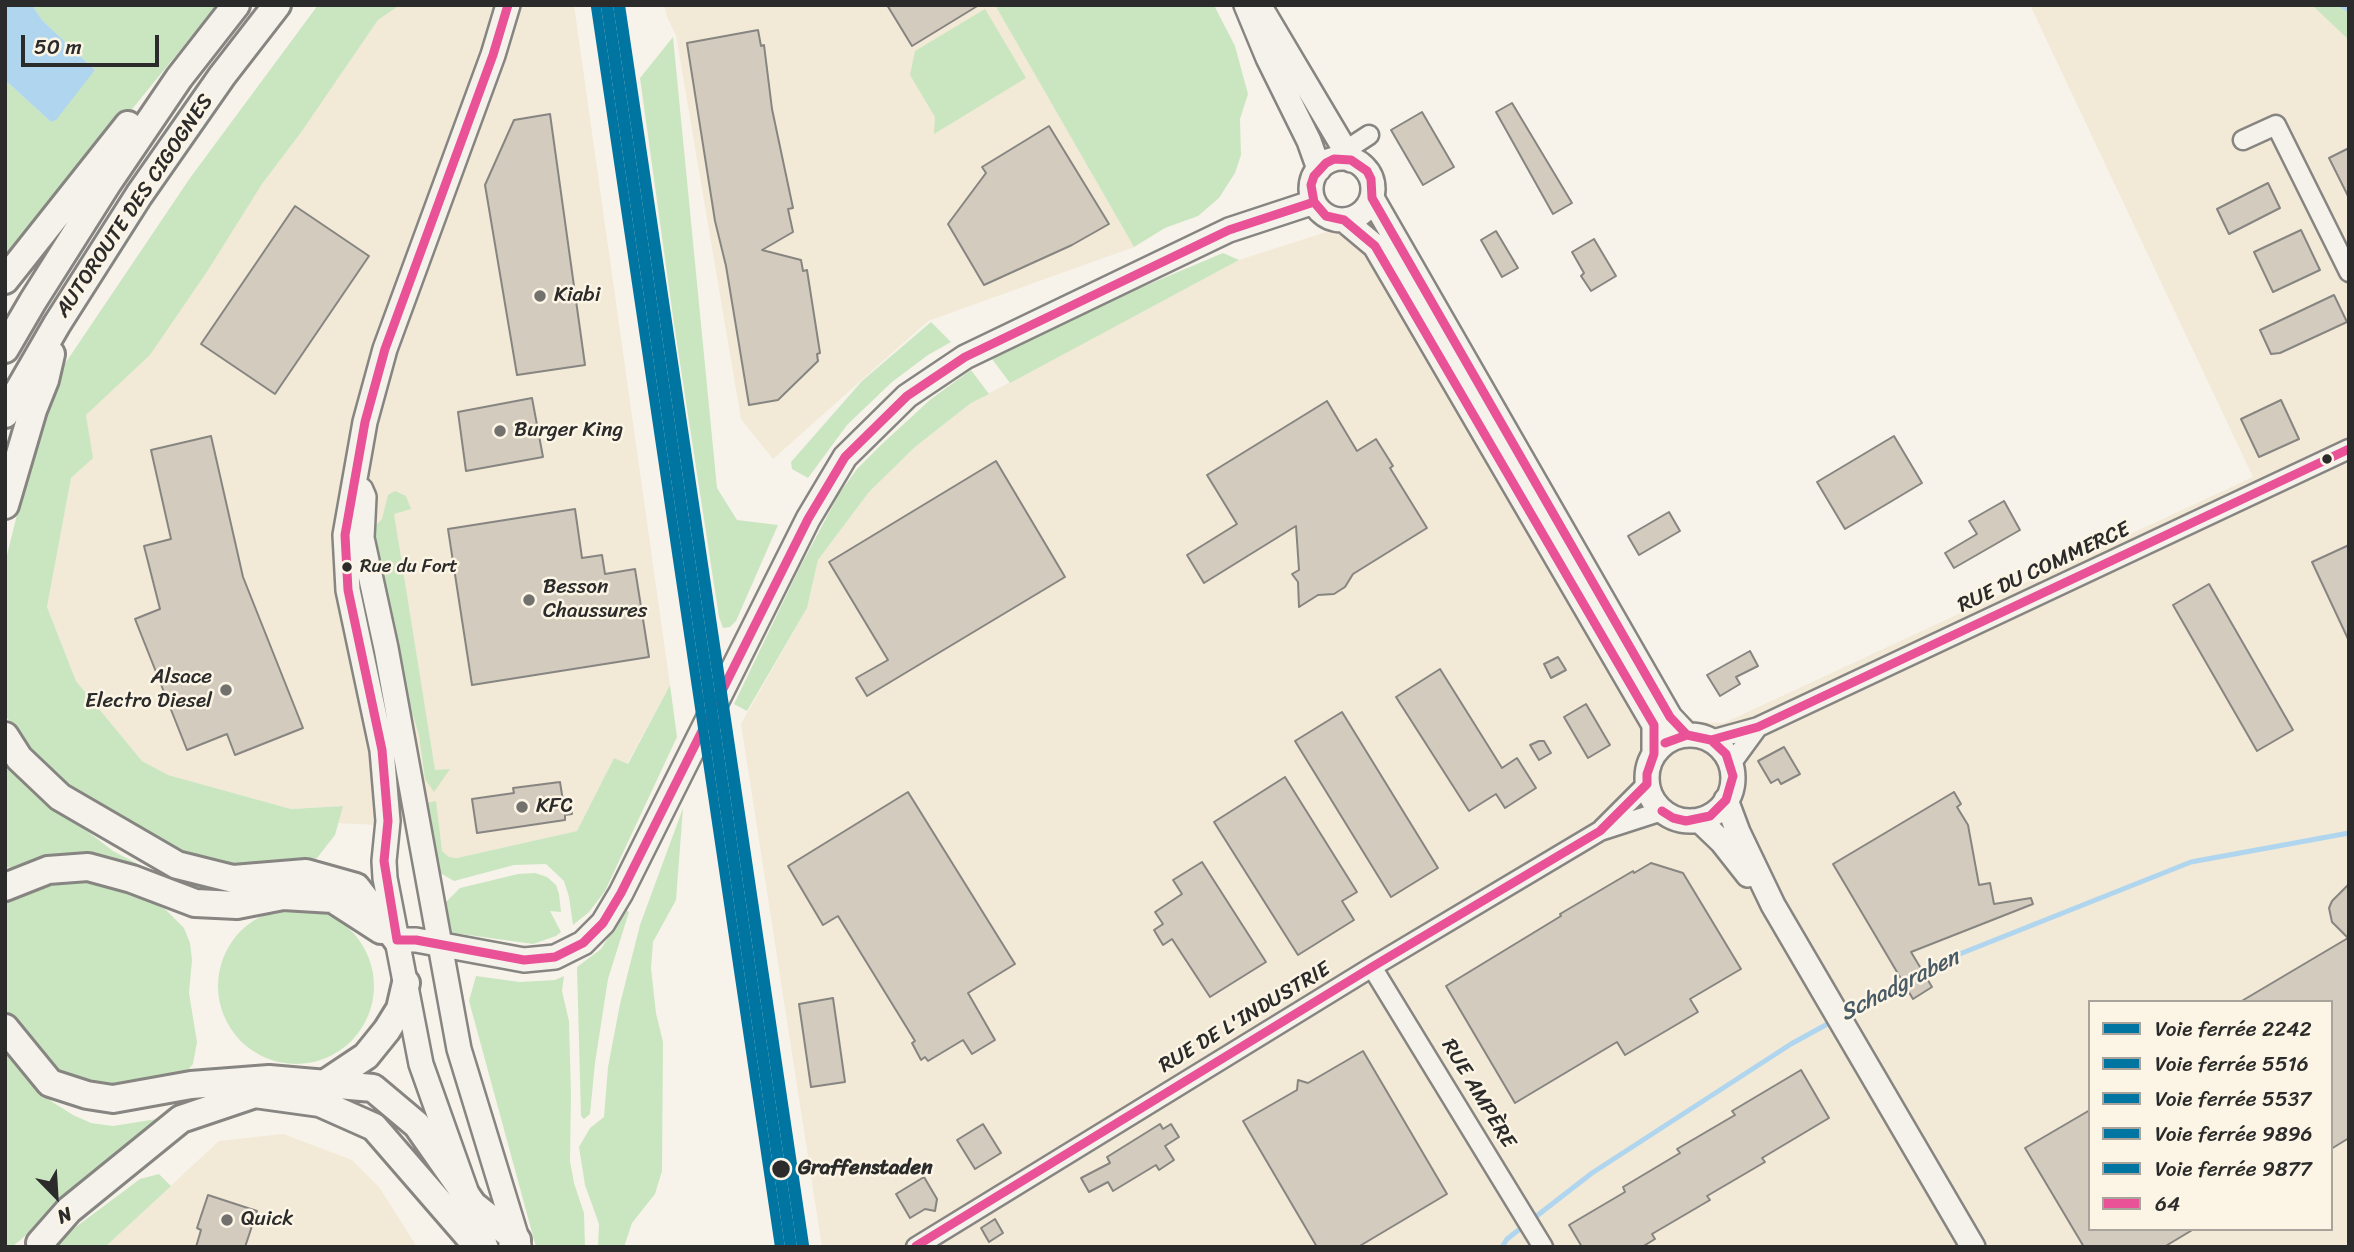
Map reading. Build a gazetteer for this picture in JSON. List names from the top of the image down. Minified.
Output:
{"streets":{"highway":["AUTOROUTE DES CIGOGNES"],"street":["RUE DU COMMERCE","RUE DE L'INDUSTRIE","RUE AMPÈRE"]},"crossings":[["RUE DU COMMERCE","RUE DE L'INDUSTRIE"],["RUE DE L'INDUSTRIE","RUE AMPÈRE"]],"water":["Schadgraben"],"places":["Kiabi","Burger King","Rue du Fort","Besson Chaussures","Alsace Electro Diesel","KFC","Graffenstaden","Quick"],"lines":["rail line 2242","rail line 5537","rail line 9896","transit line 64","rail line 5516","rail line 9877"],"legend":["Voie ferrée 2242","Voie ferrée 5516","Voie ferrée 5537","Voie ferrée 9896","Voie ferrée 9877","64"],"scale_bar":"50 m","north":"bottom right"}
